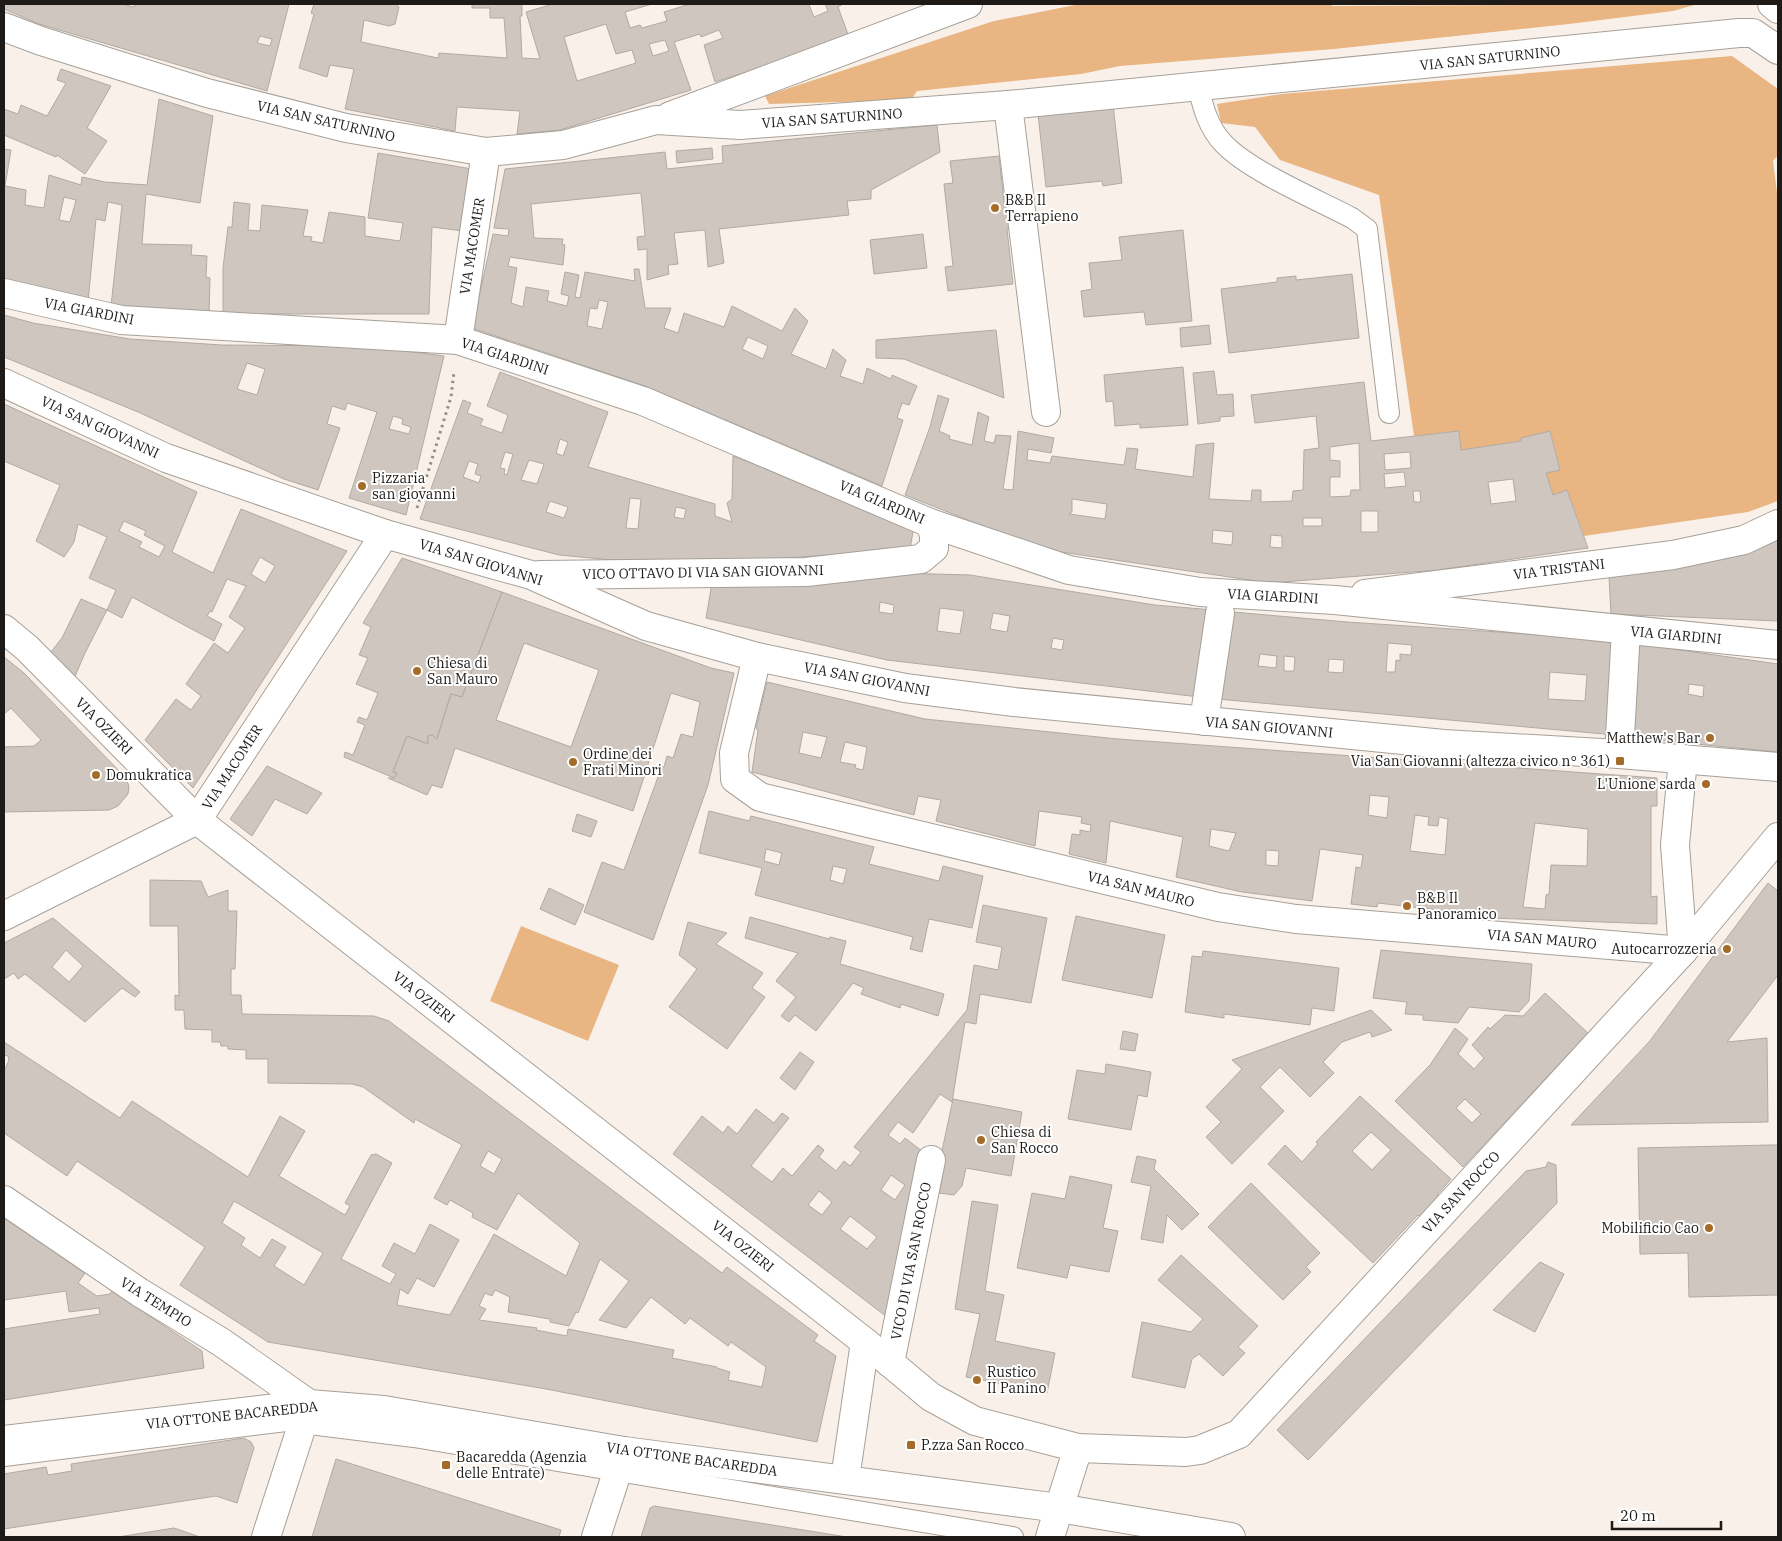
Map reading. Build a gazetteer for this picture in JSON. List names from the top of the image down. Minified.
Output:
{"streets":{"street":["VIA SAN SATURNINO","VIA MACOMER","VIA GIARDINI","VIA SAN GIOVANNI","VIA TRISTANI","VICO OTTAVO DI VIA SAN GIOVANNI","VIA OZIERI","VIA SAN MAURO","VIA SAN ROCCO","VICO DI VIA SAN ROCCO","VIA TEMPIO","VIA OTTONE BACAREDDA"]},"crossings":[["VIA SAN SATURNINO","VIA MACOMER"],["VIA MACOMER","VIA GIARDINI"],["VIA MACOMER","VIA SAN GIOVANNI"],["VIA MACOMER","VIA OZIERI"],["VIA GIARDINI","VIA TRISTANI"],["VIA GIARDINI","VICO OTTAVO DI VIA SAN GIOVANNI"],["VIA SAN GIOVANNI","VICO OTTAVO DI VIA SAN GIOVANNI"],["VIA SAN GIOVANNI","VIA SAN MAURO"],["VIA OZIERI","VIA SAN ROCCO"],["VIA OZIERI","VICO DI VIA SAN ROCCO"],["VIA SAN MAURO","VIA SAN ROCCO"],["VIA TEMPIO","VIA OTTONE BACAREDDA"]],"places":{"other":["B&B Il Terrapieno","Pizzaria san giovanni","Chiesa di San Mauro","Matthew's Bar","Ordine dei Frati Minori","Domukratica","L'Unione sarda","B&B Il Panoramico","Autocarrozzeria","Chiesa di San Rocco","Mobilificio Cao","Rustico II Panino"],"transit":["Via San Giovanni (altezza civico n° 361)","P.zza San Rocco","Bacaredda (Agenzia delle Entrate)"]},"scale_bar":"20 m"}
